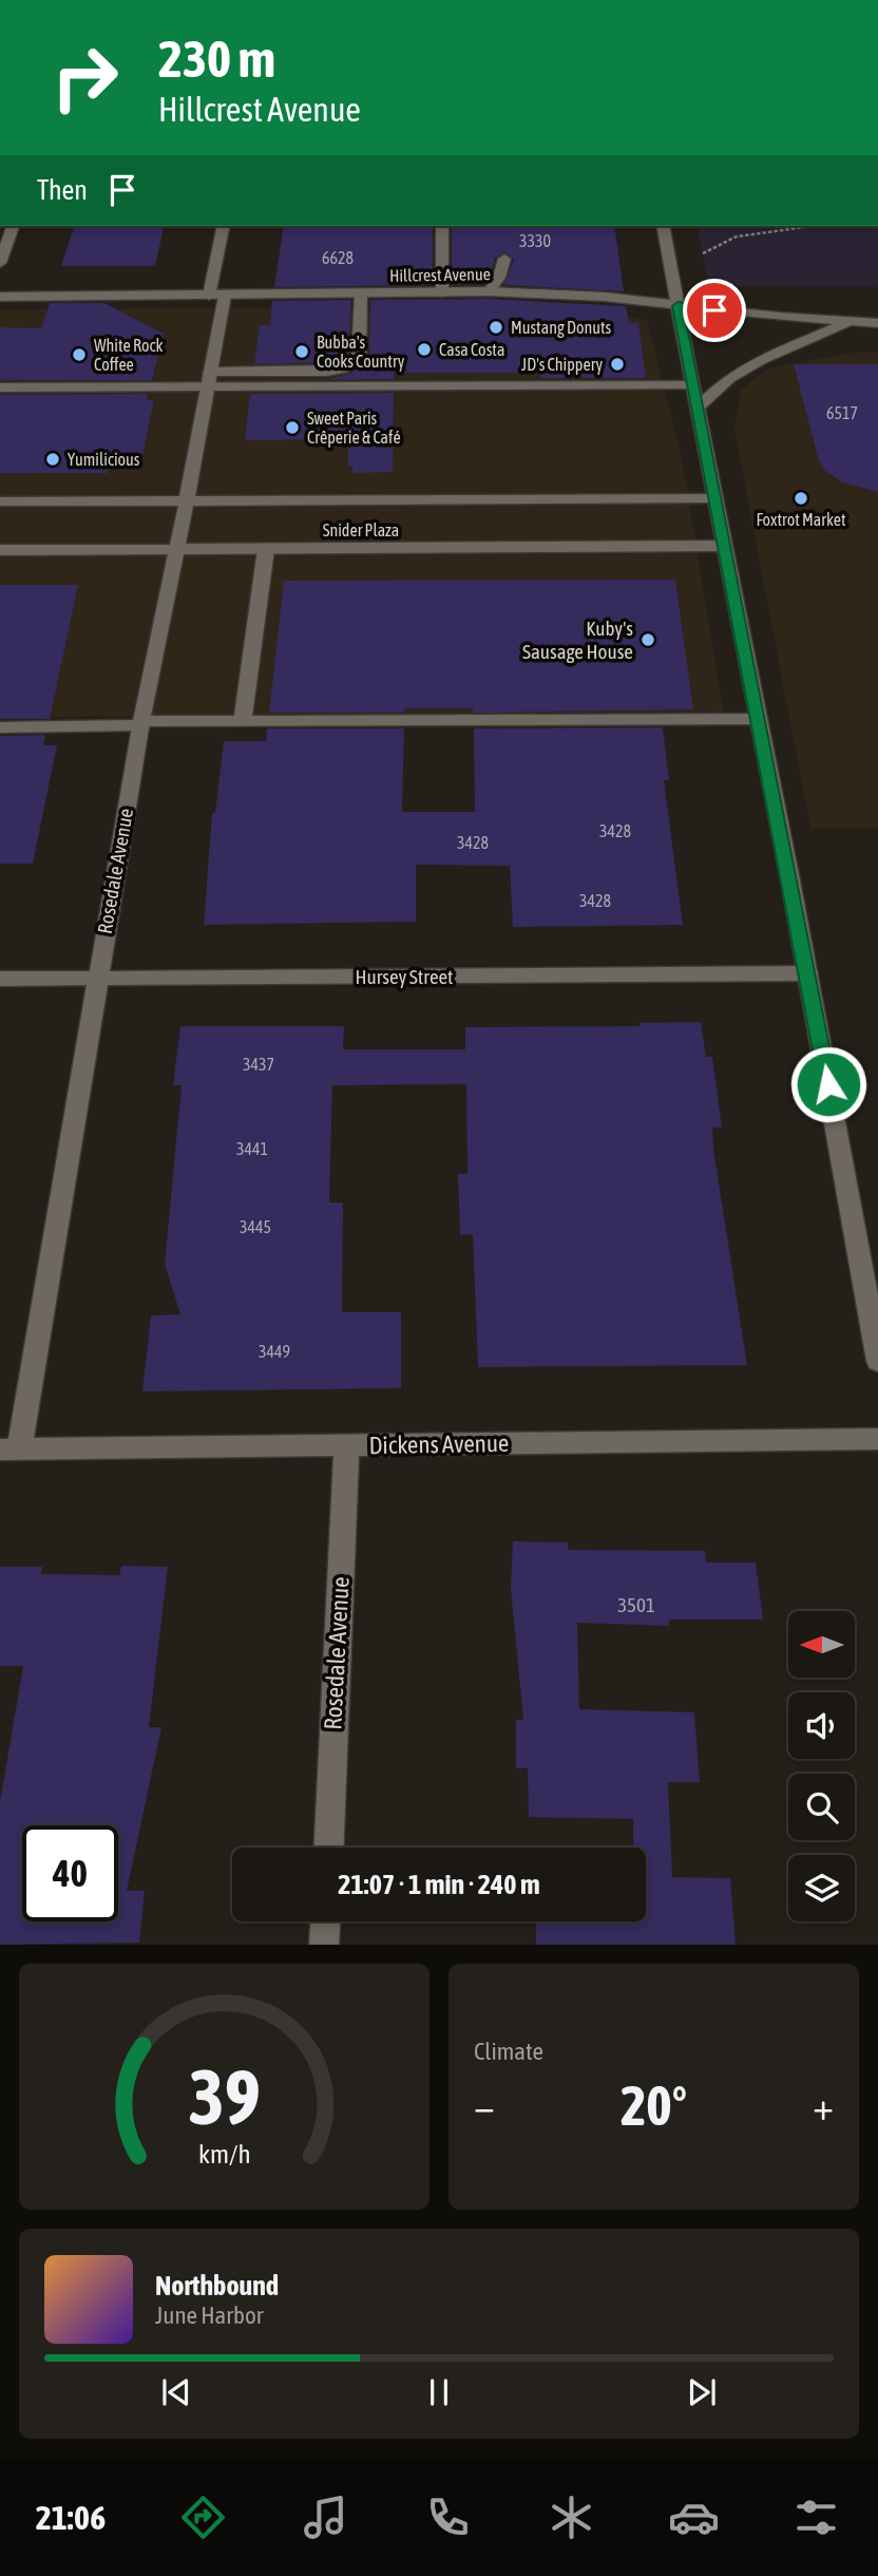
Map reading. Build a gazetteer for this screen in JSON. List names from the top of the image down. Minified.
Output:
{"streets":{"street":["Hillcrest Avenue","Snider Plaza","Rosedale Avenue","Hursey Street","Dickens Avenue"]},"crossings":[["Hillcrest Avenue","Rosedale Avenue"],["Snider Plaza","Rosedale Avenue"],["Rosedale Avenue","Hursey Street"],["Rosedale Avenue","Dickens Avenue"]],"places":["Mustang Donuts","Casa Costa","Bubba's Cooks Country","White Rock Coffee","JD's Chippery","Sweet Paris Crêperie & Café","Yumilicious","Foxtrot Market","Kuby's Sausage House"],"house_numbers":["3330","6628","6517","3428","3428","3428","3437","3441","3445","3449","3501"],"north":"left","page":{"turn":["230 m","Hillcrest Avenue"],"then":"Then","limit":"40","trip":"21:07 · 1 min · 240 m","tile":"Climate","heat":["−","20°","+"],"song":["Northbound","June Harbor"],"tabs":"21:06","gauge":["39","km/h"]}}
